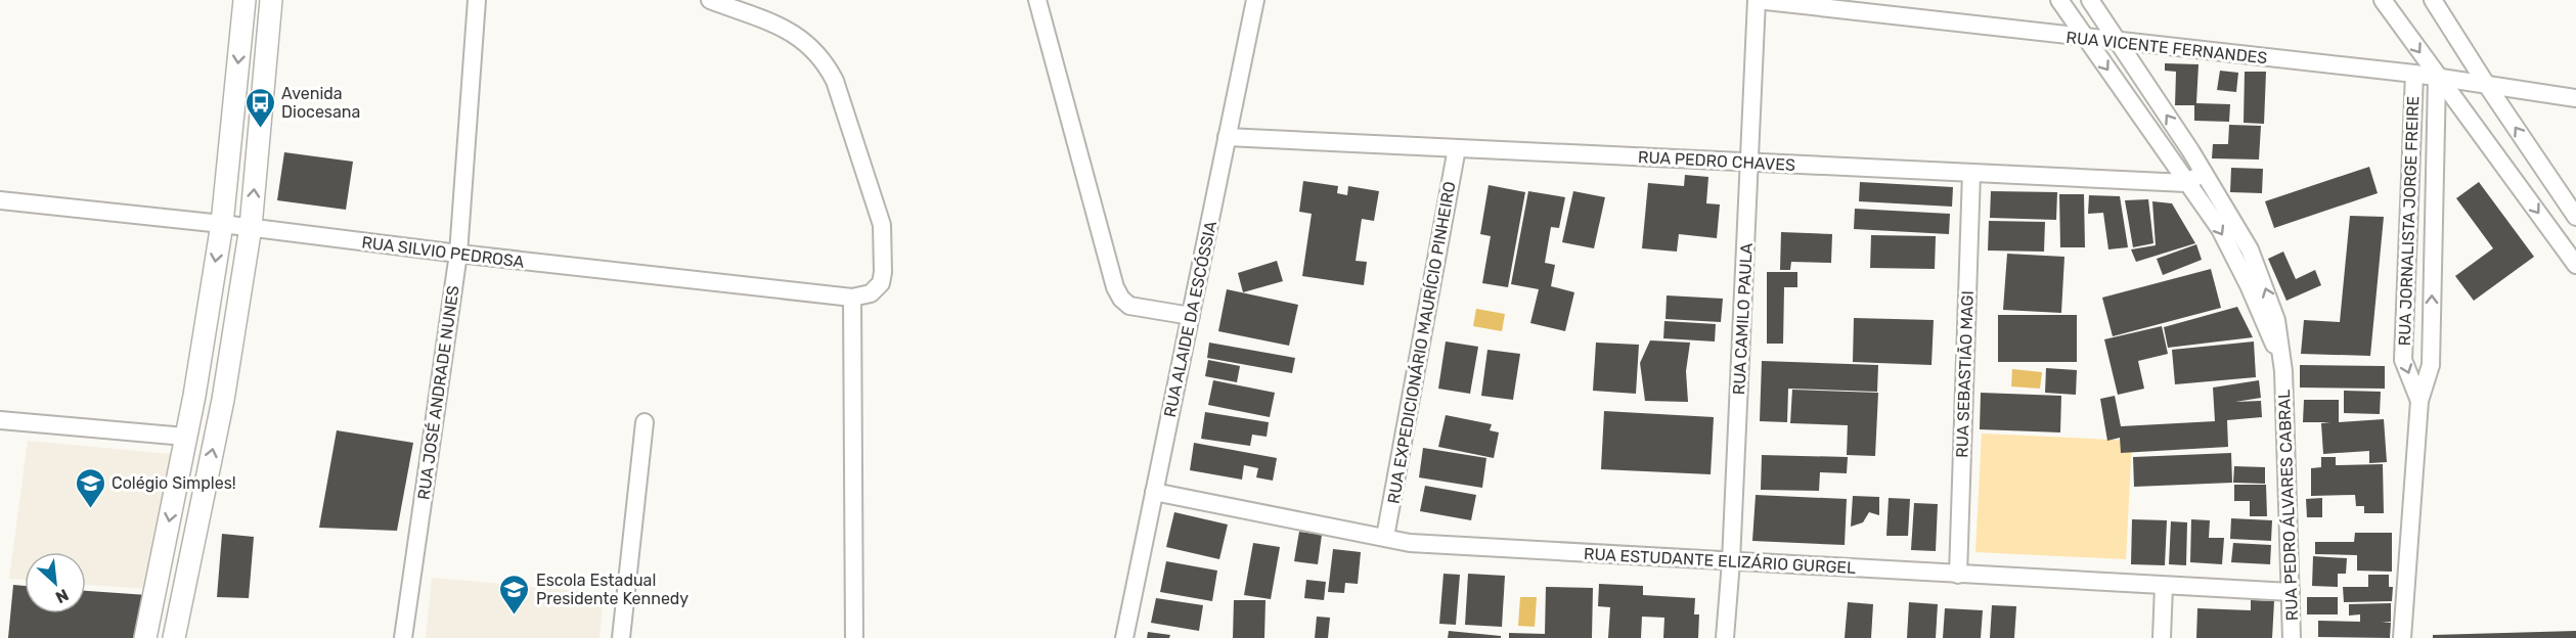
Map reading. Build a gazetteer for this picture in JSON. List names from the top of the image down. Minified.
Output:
{"streets":{"street":["RUA VICENTE FERNANDES","RUA PEDRO CHAVES","RUA JORNALISTA JORGE FREIRE","RUA SILVIO PEDROSA","RUA ALAIDE DA ESCÓSSIA","RUA CAMILO PAULA","RUA EXPEDICIONÁRIO MAURÍCIO PINHEIRO","RUA SEBASTIÃO MAGI","RUA JOSÉ ANDRADE NUNES","RUA PEDRO ÁLVARES CABRAL","RUA ESTUDANTE ELIZÁRIO GURGEL"]},"crossings":[["RUA VICENTE FERNANDES","RUA JORNALISTA JORGE FREIRE"],["RUA VICENTE FERNANDES","RUA CAMILO PAULA"],["RUA VICENTE FERNANDES","RUA PEDRO ÁLVARES CABRAL"],["RUA PEDRO CHAVES","RUA ALAIDE DA ESCÓSSIA"],["RUA PEDRO CHAVES","RUA CAMILO PAULA"],["RUA PEDRO CHAVES","RUA EXPEDICIONÁRIO MAURÍCIO PINHEIRO"],["RUA PEDRO CHAVES","RUA SEBASTIÃO MAGI"],["RUA PEDRO CHAVES","RUA PEDRO ÁLVARES CABRAL"],["RUA SILVIO PEDROSA","RUA JOSÉ ANDRADE NUNES"],["RUA ALAIDE DA ESCÓSSIA","RUA ESTUDANTE ELIZÁRIO GURGEL"],["RUA CAMILO PAULA","RUA ESTUDANTE ELIZÁRIO GURGEL"],["RUA EXPEDICIONÁRIO MAURÍCIO PINHEIRO","RUA ESTUDANTE ELIZÁRIO GURGEL"],["RUA SEBASTIÃO MAGI","RUA ESTUDANTE ELIZÁRIO GURGEL"],["RUA PEDRO ÁLVARES CABRAL","RUA ESTUDANTE ELIZÁRIO GURGEL"]],"places":{"bus stop":["Avenida Diocesana"],"school or university":["Colégio Simples!","Escola Estadual Presidente Kennedy"]},"north":"bottom right"}
